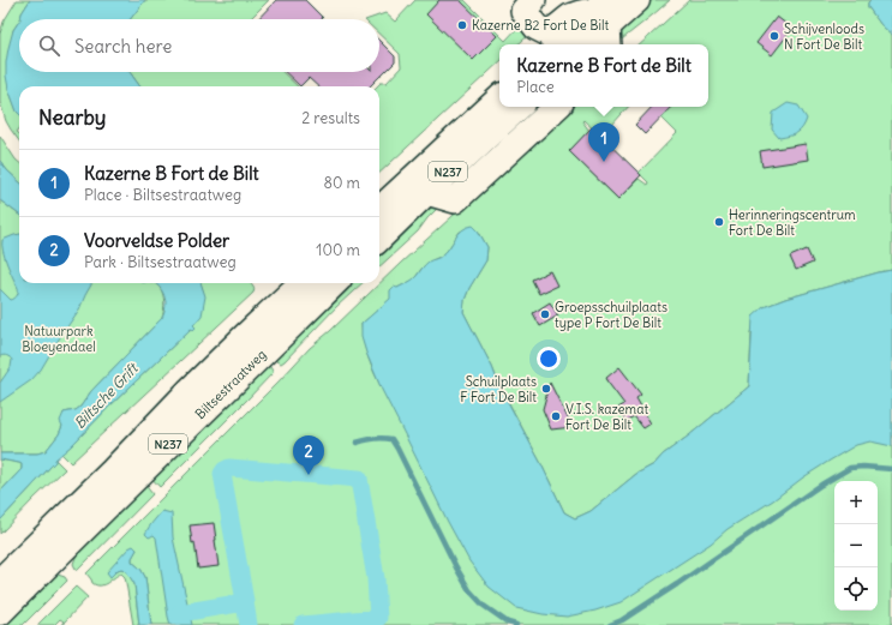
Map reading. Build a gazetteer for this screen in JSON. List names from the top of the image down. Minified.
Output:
{"streets":{"main road":["N237","Biltsestraatweg"]},"water":["Biltsche Grift"],"parks":["Natuurpark Bloeyendael"],"places":["Kazerne B2 Fort De Bilt","Schijvenloods N Fort De Bilt","Herinneringscentrum Fort De Bilt","Groepsschuilplaats type P Fort De Bilt","Schuilplaats F Fort De Bilt","V.I.S. kazemat Fort De Bilt"],"page":{"search":"Search here","popup":["Kazerne B Fort de Bilt","Place"],"heading":["Nearby","2 results"],"pins":["1","2"],"list":[{"mark":"1","name":"Kazerne B Fort de Bilt","note":"Place · Biltsestraatweg","value":"80 m"},{"mark":"2","name":"Voorveldse Polder","note":"Park · Biltsestraatweg","value":"100 m"}],"map_buttons":["+","−"]}}
